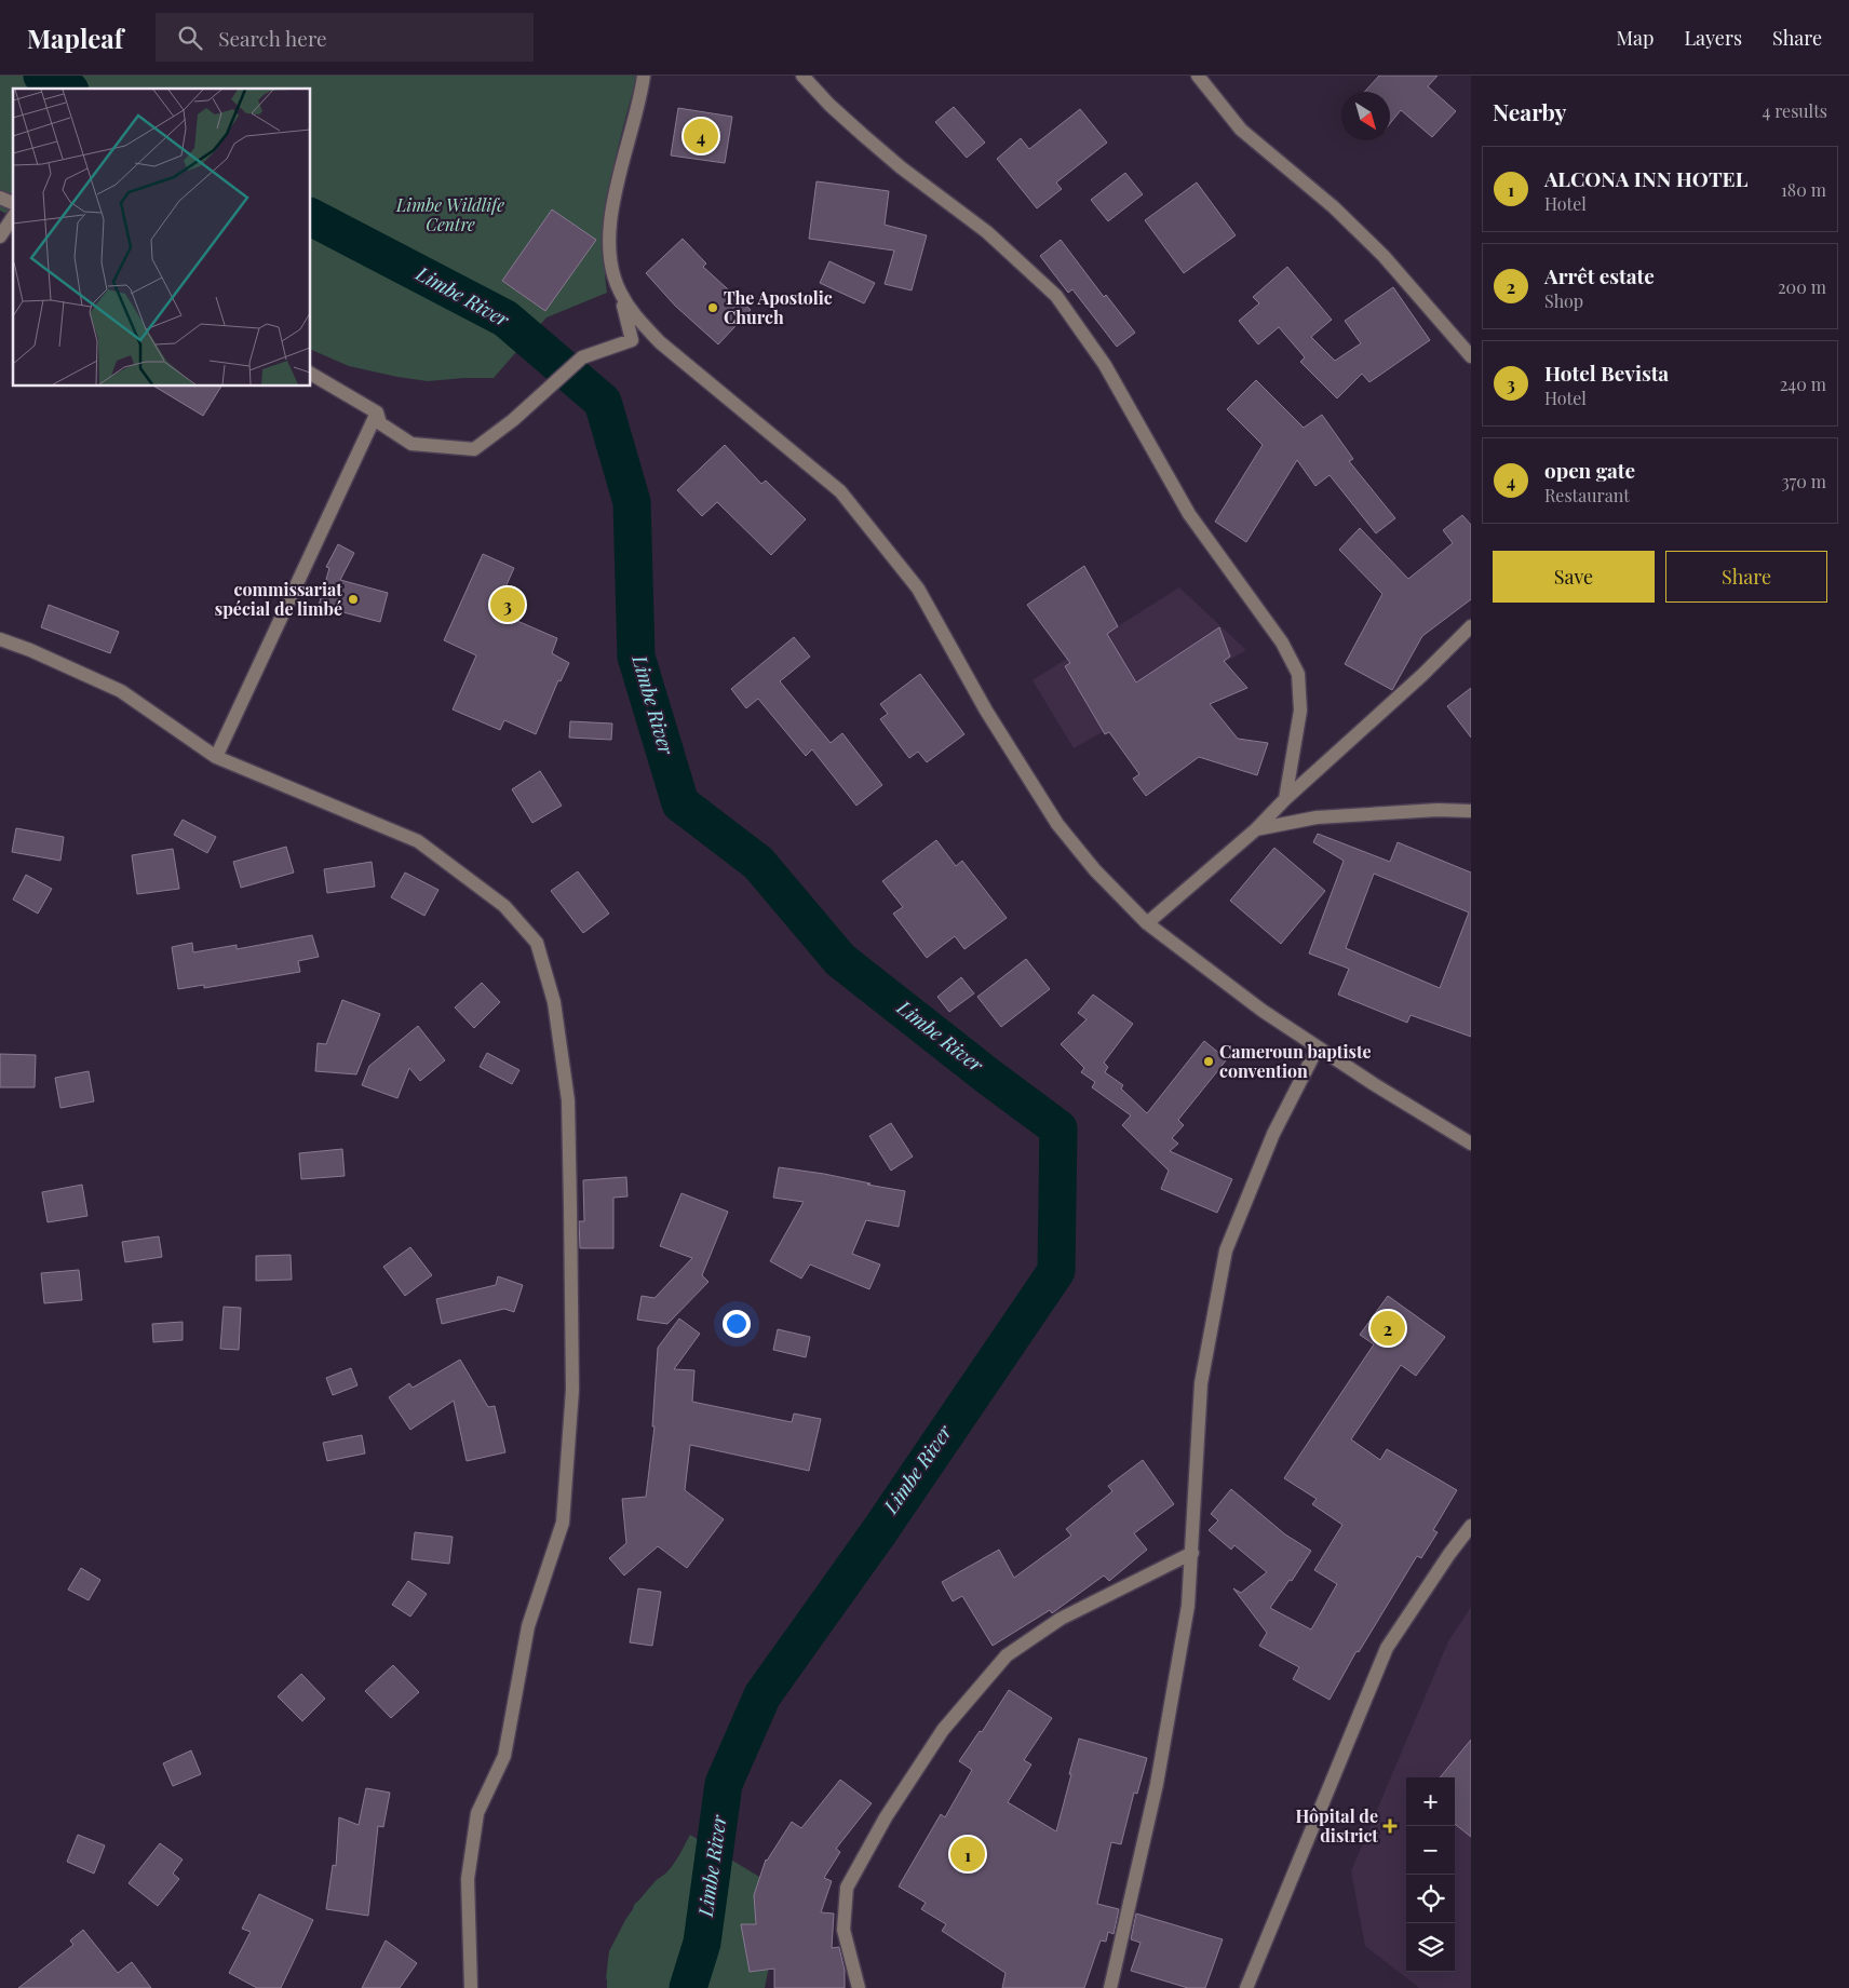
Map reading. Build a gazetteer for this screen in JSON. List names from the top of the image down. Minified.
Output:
{"water":["Limbe River"],"parks":["Limbe Wildlife Centre"],"places":{"other":["The Apostolic Church","commissariat spécial de limbé","Cameroun baptiste convention"],"health":["Hôpital de district"]},"north":"bottom right","page":{"header":"Mapleaf","search":"Search here","nav":["Map","Layers","Share"],"heading":["Nearby","4 results"],"pins":["4","3","2","1"],"list":[{"mark":"1","name":"ALCONA INN HOTEL","note":"Hotel","value":"180 m"},{"mark":"2","name":"Arrêt estate","note":"Shop","value":"200 m"},{"mark":"3","name":"Hotel Bevista","note":"Hotel","value":"240 m"},{"mark":"4","name":"open gate","note":"Restaurant","value":"370 m"}],"buttons":["Save","Share"],"map_buttons":["+","−"]}}
